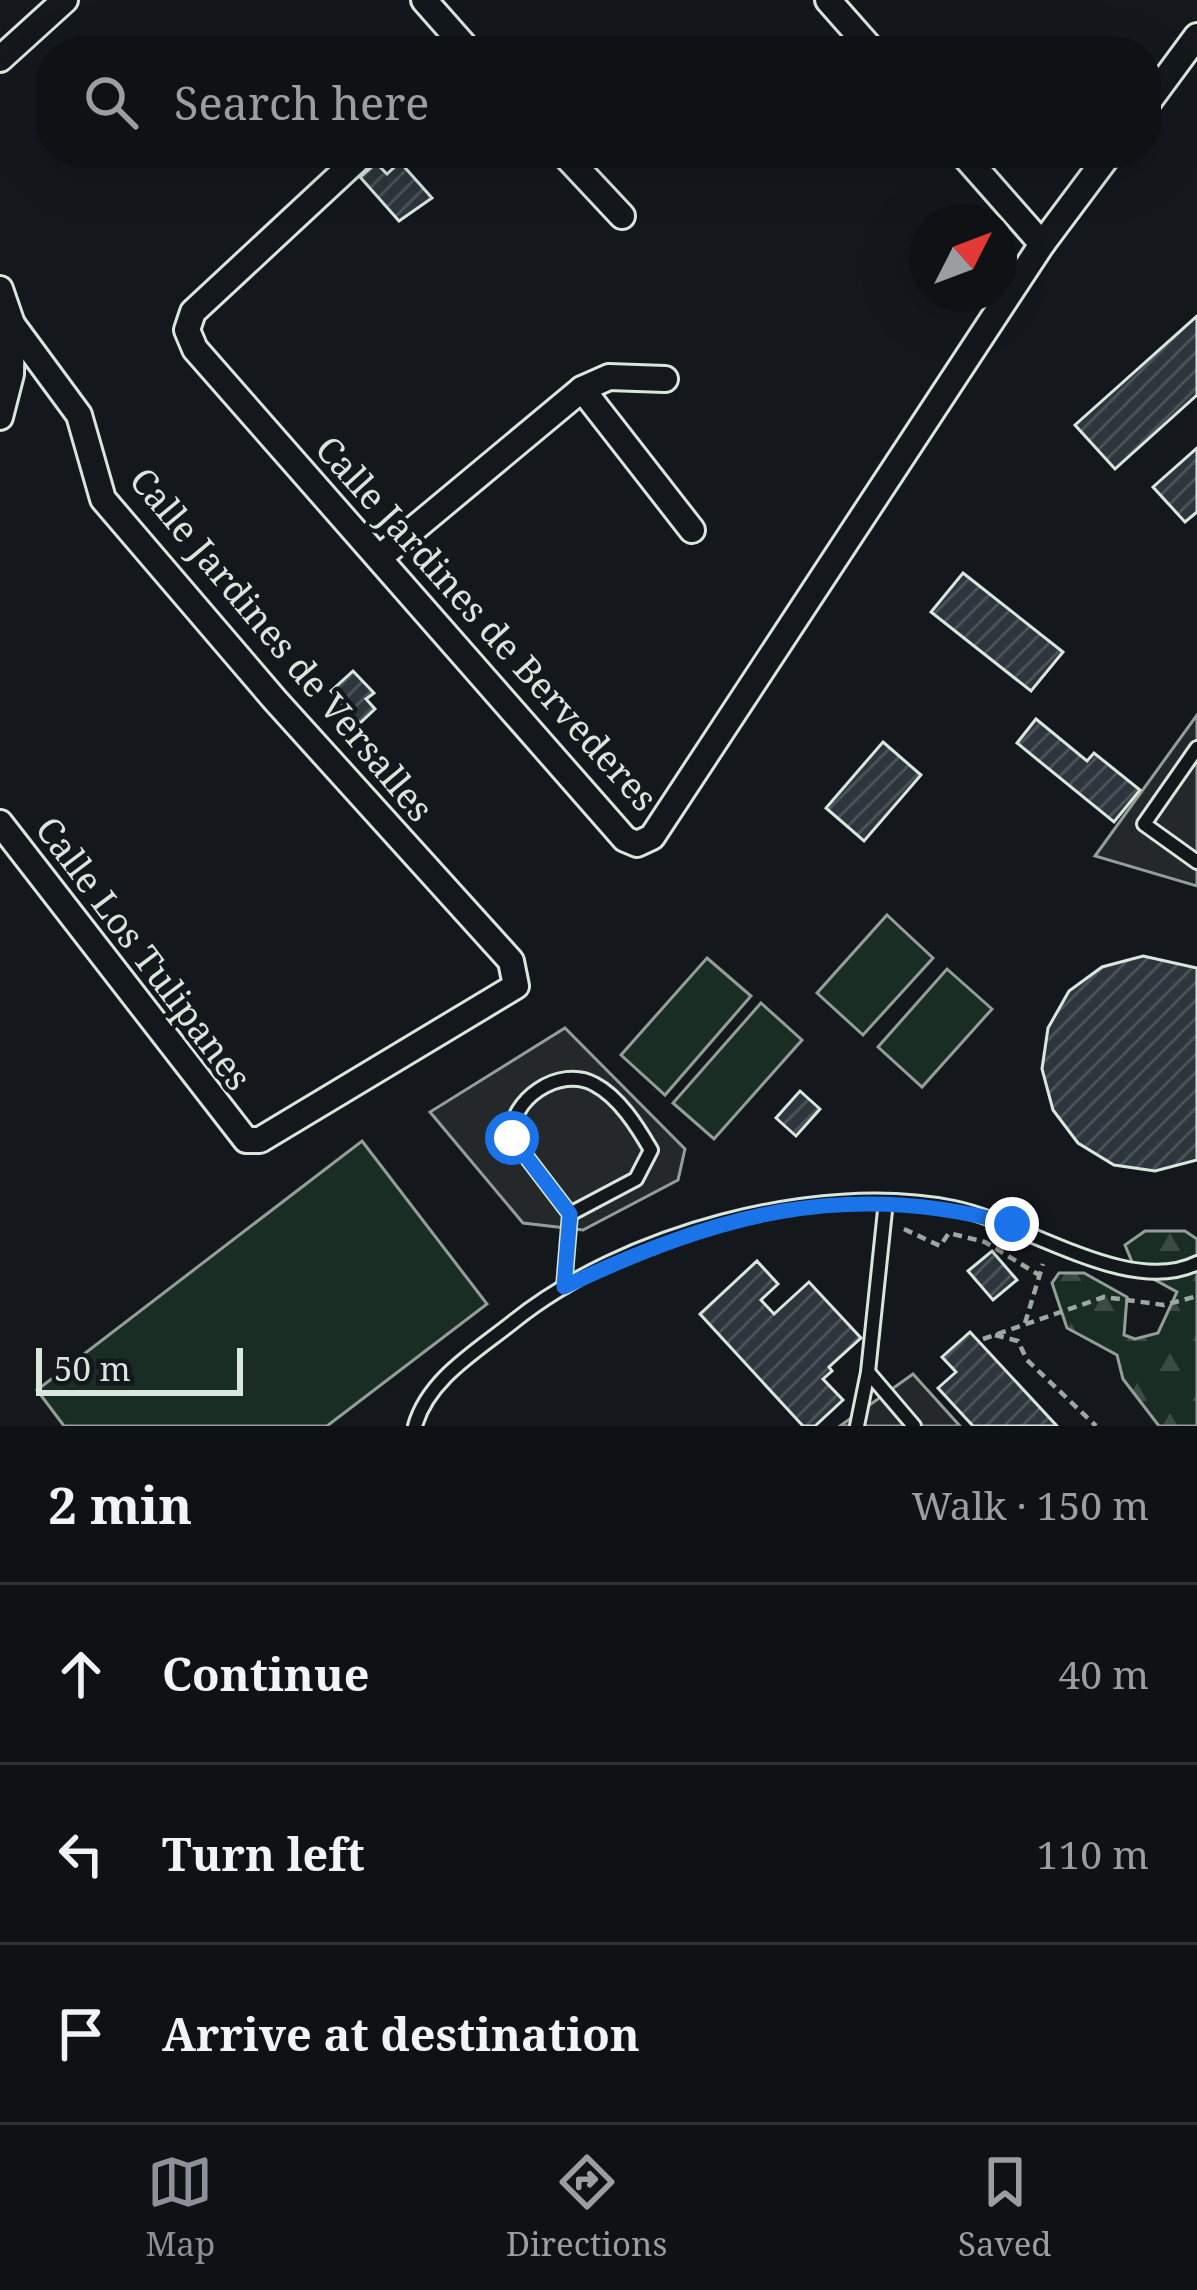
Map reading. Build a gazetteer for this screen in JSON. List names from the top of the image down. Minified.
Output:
{"streets":{"street":["Calle Jardines de Bervederes","Calle Jardines de Versalles","Calle Los Tulipanes"]},"crossings":[["Calle Jardines de Versalles","Calle Los Tulipanes"]],"scale_bar":"50 m","north":"top right","page":{"search":"Search here","scale":"50 m","heading":["2 min","Walk · 150 m"],"list":[["Continue","40 m"],["Turn left","110 m"],"Arrive at destination"],"nav":["Map","Directions","Saved"]}}
